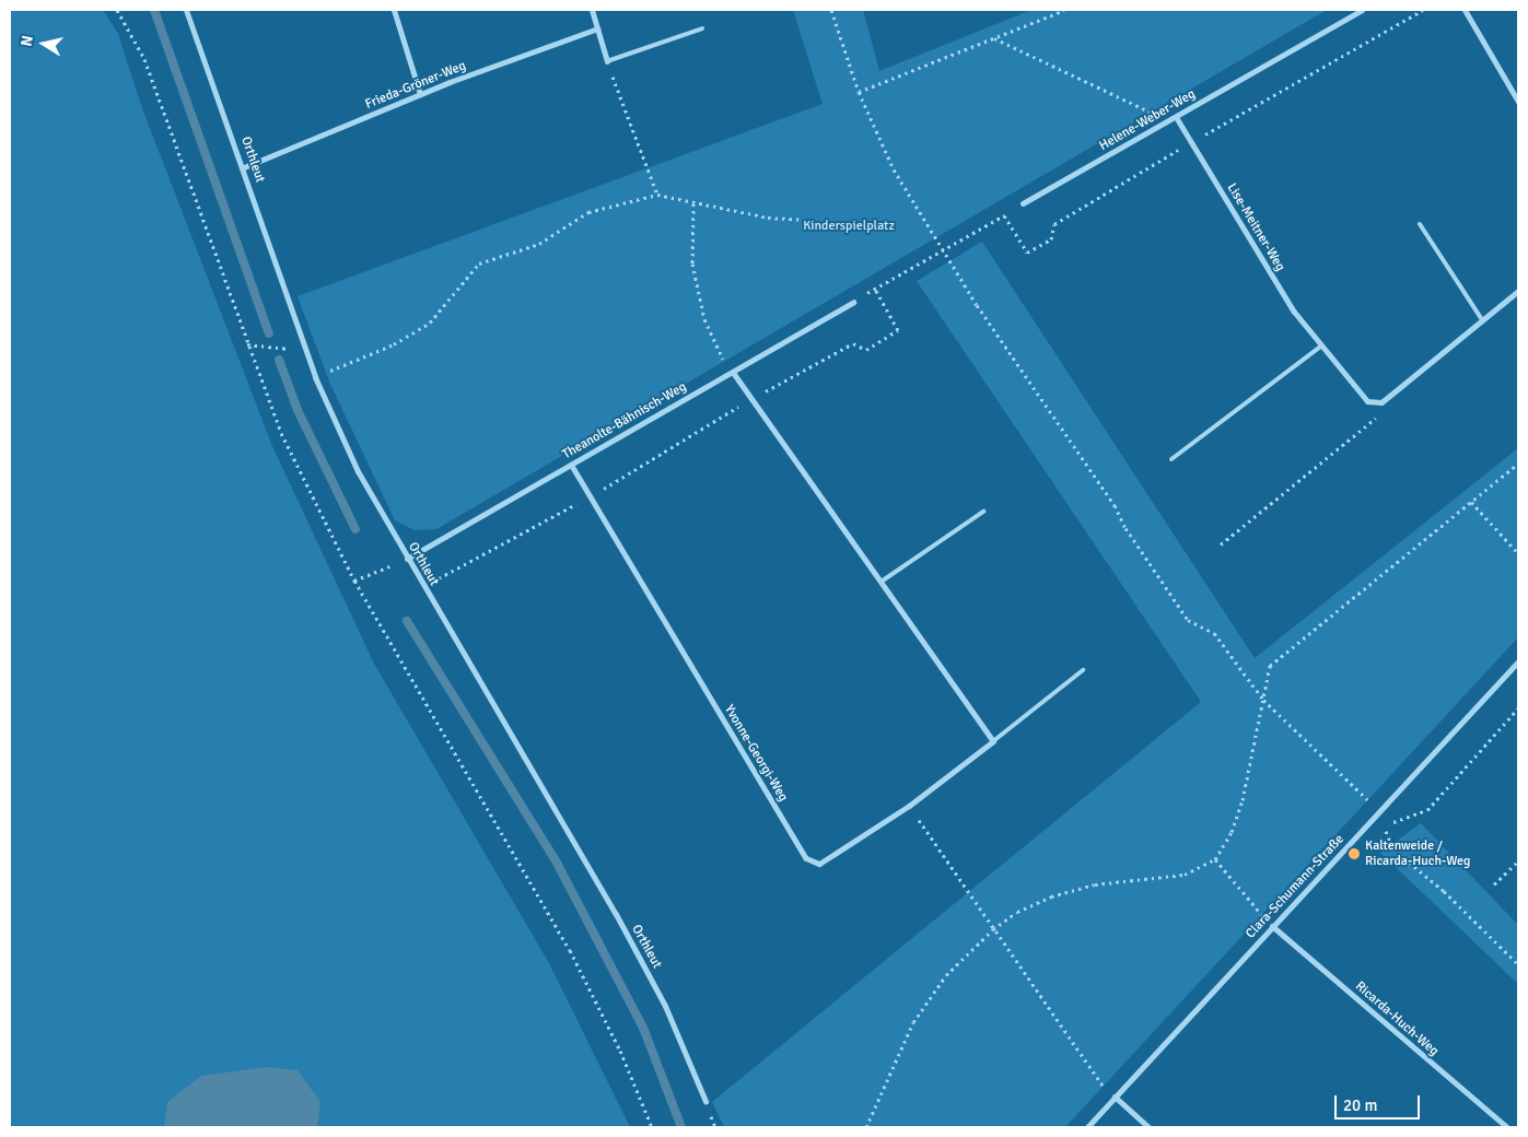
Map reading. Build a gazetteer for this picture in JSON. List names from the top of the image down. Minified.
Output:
{"streets":{"street":["Frieda-Gröner-Weg","Helene-Weber-Weg","Orthleut","Lise-Meitner-Weg","Theanolte-Bähnisch-Weg","Yvonne-Georgi-Weg","Clara-Schumann-Straße","Ricarda-Huch-Weg"]},"crossings":[["Frieda-Gröner-Weg","Orthleut"],["Helene-Weber-Weg","Lise-Meitner-Weg"],["Orthleut","Theanolte-Bähnisch-Weg"],["Theanolte-Bähnisch-Weg","Yvonne-Georgi-Weg"],["Clara-Schumann-Straße","Ricarda-Huch-Weg"]],"parks":["Kinderspielplatz"],"places":["Kaltenweide / Ricarda-Huch-Weg"],"scale_bar":"20 m","north":"left"}
